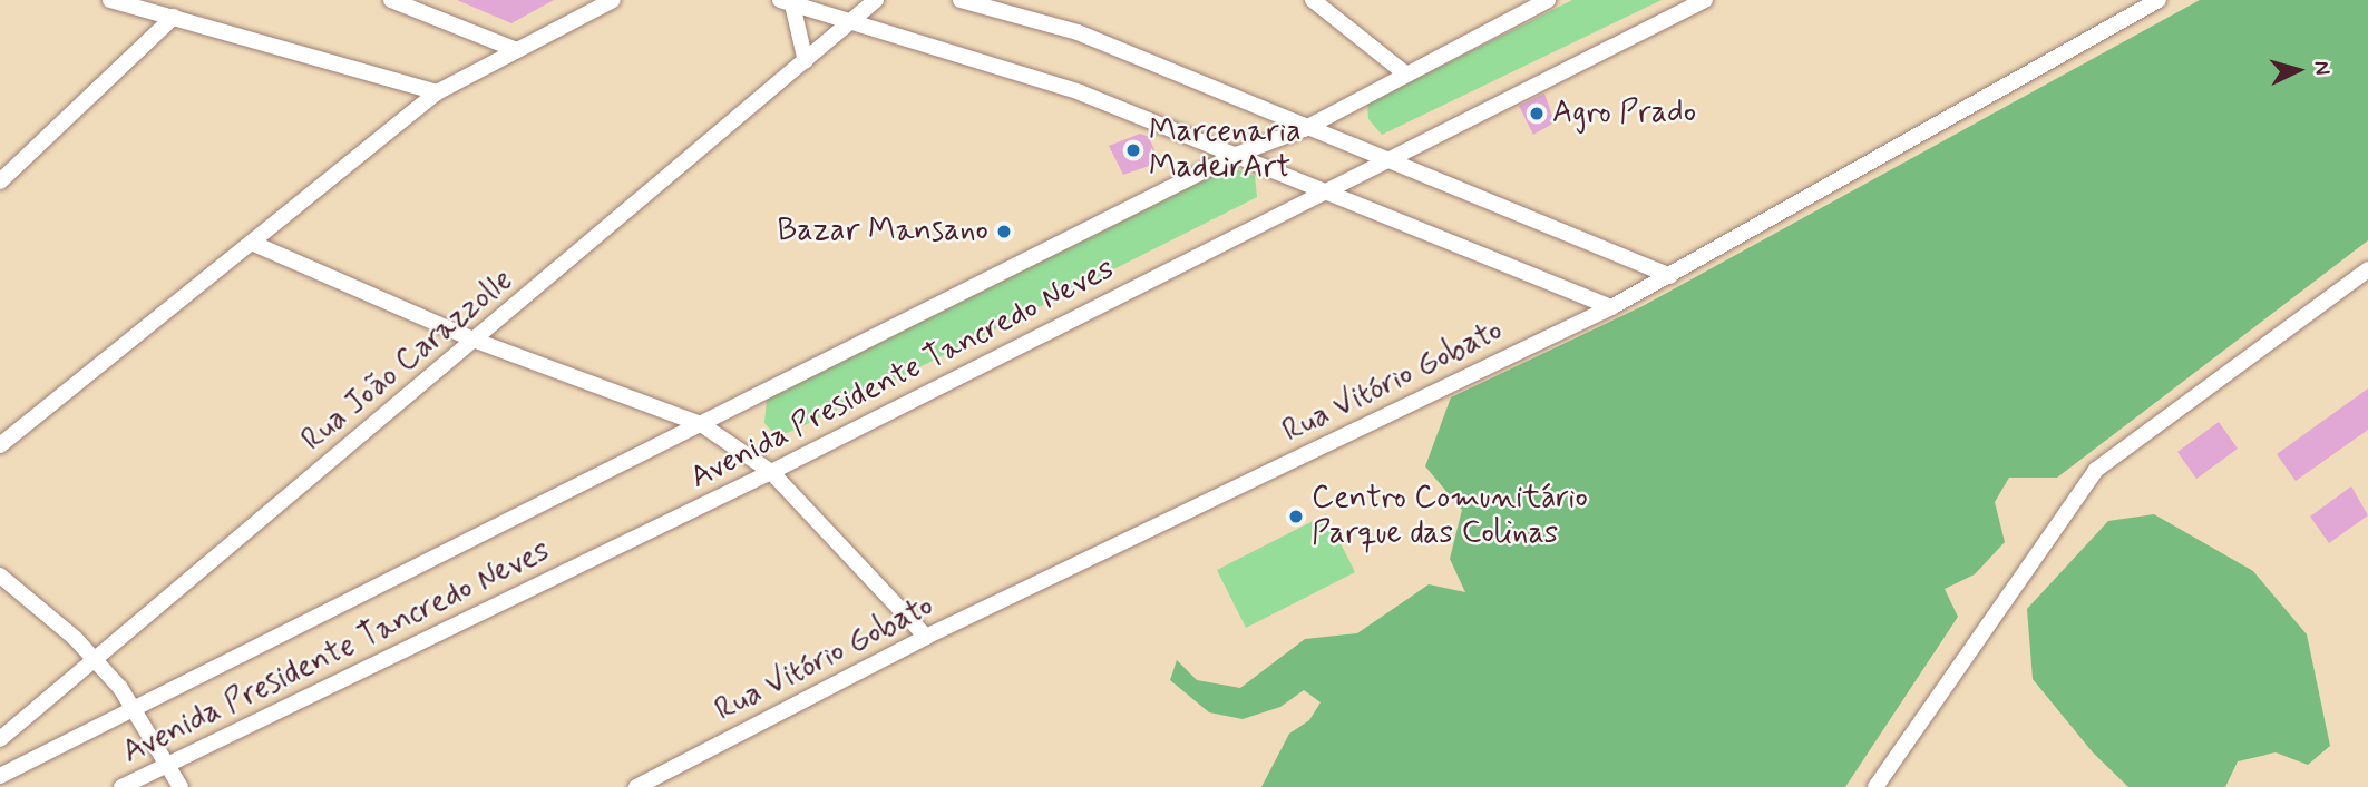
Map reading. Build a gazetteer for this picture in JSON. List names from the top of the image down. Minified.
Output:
{"streets":{"street":["Rua João Carazzolle","Avenida Presidente Tancredo Neves","Rua Vitório Gobato"]},"places":["Agro Prado","Marcenaria MadeirArt","Bazar Mansano","Centro Comunitário Parque das Colinas"],"north":"right"}
